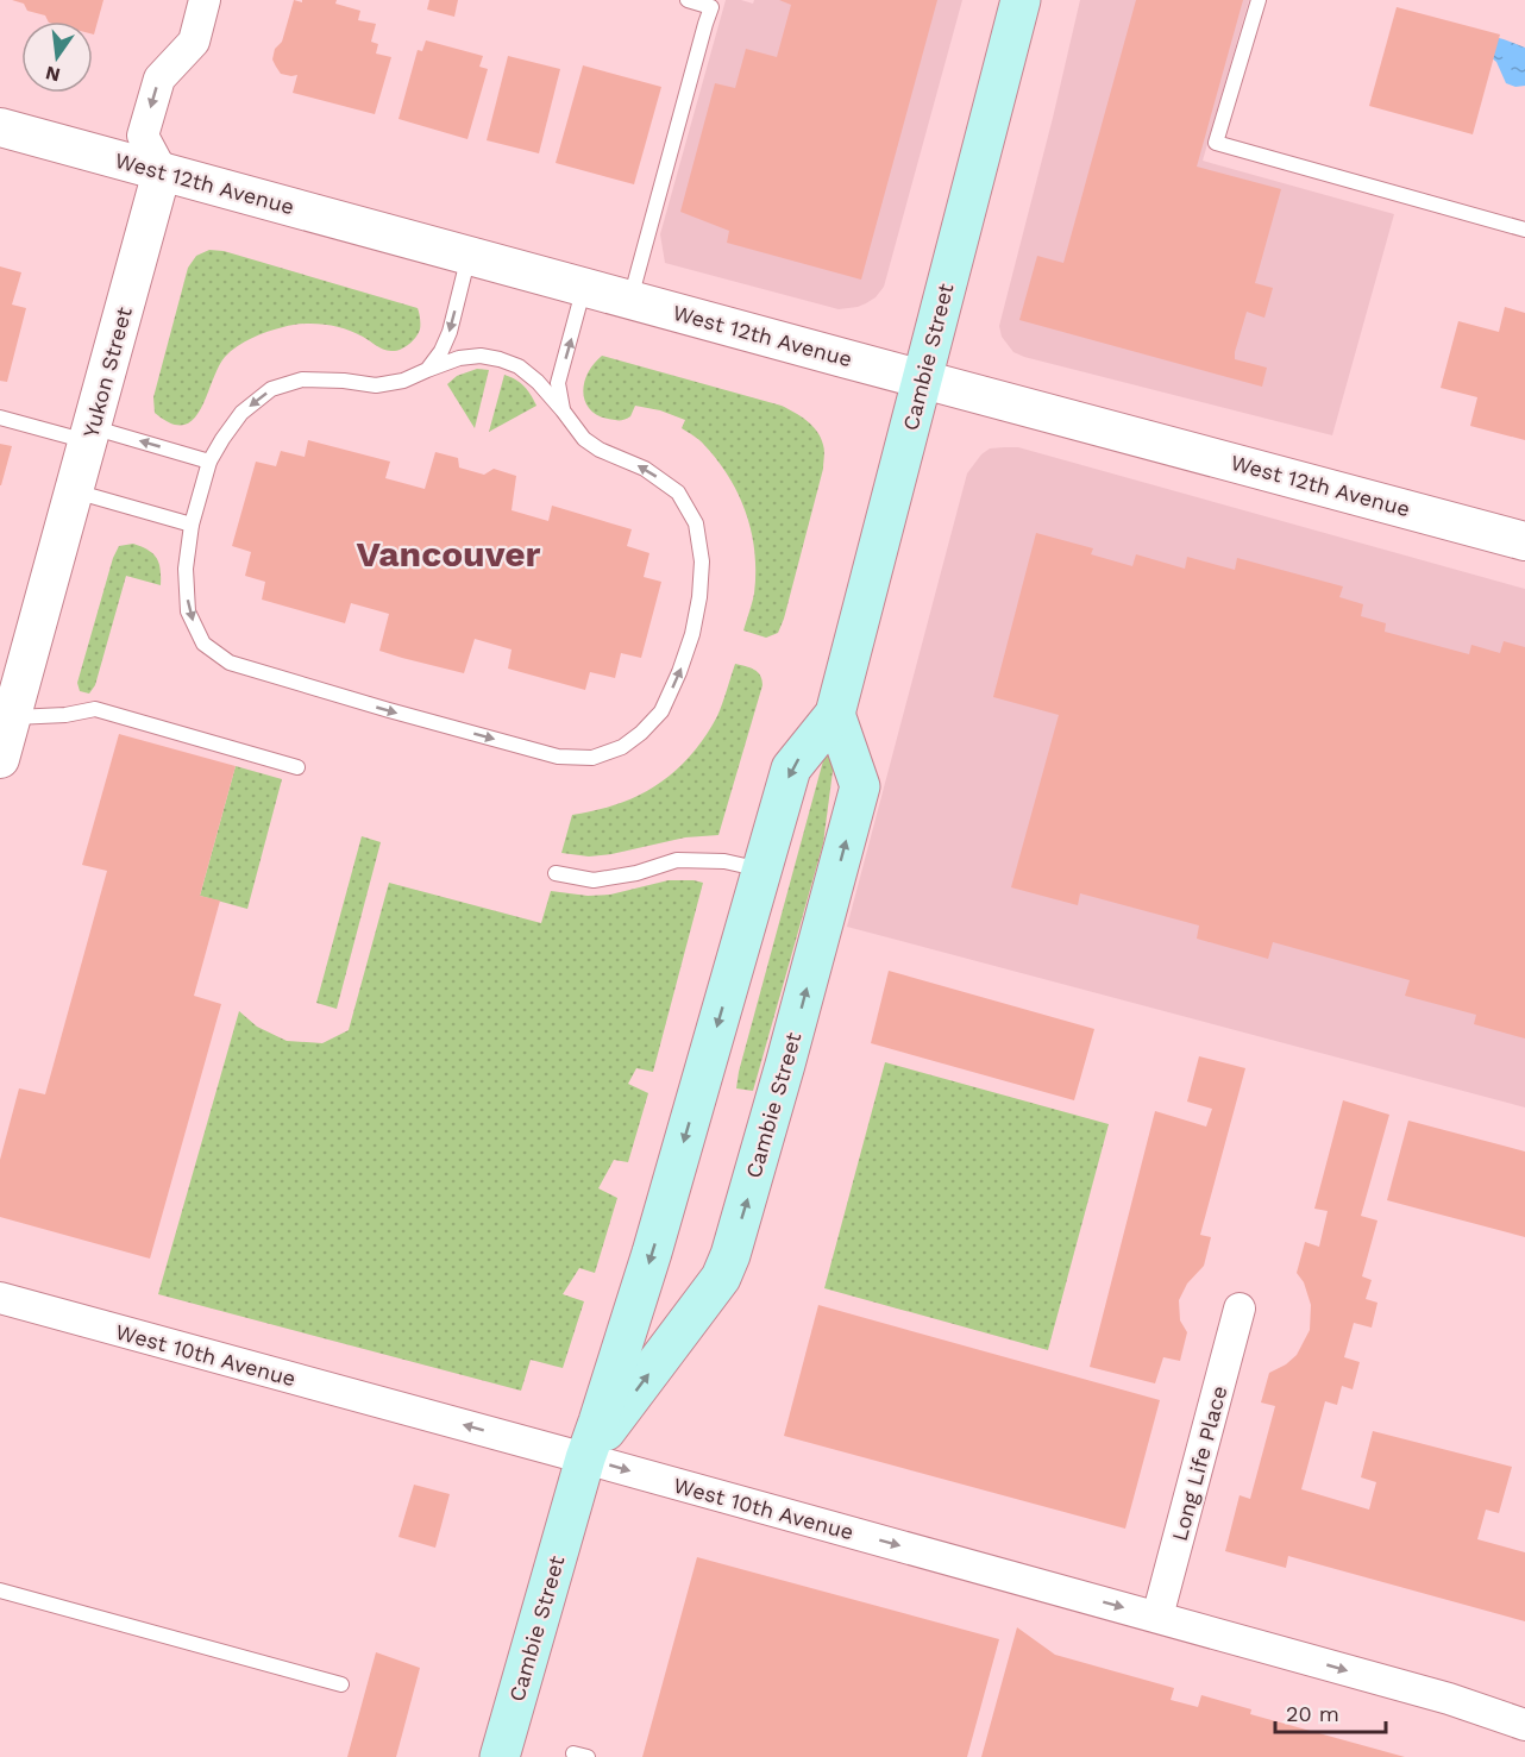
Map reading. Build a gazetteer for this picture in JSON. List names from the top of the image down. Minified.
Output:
{"streets":{"main road":["Cambie Street"],"street":["West 12th Avenue","Yukon Street","West 10th Avenue","Long Life Place"]},"crossings":[["West 12th Avenue","Cambie Street"],["West 12th Avenue","Yukon Street"],["Cambie Street","West 10th Avenue"],["West 10th Avenue","Long Life Place"]],"districts":["Vancouver"],"scale_bar":"20 m","north":"bottom"}
